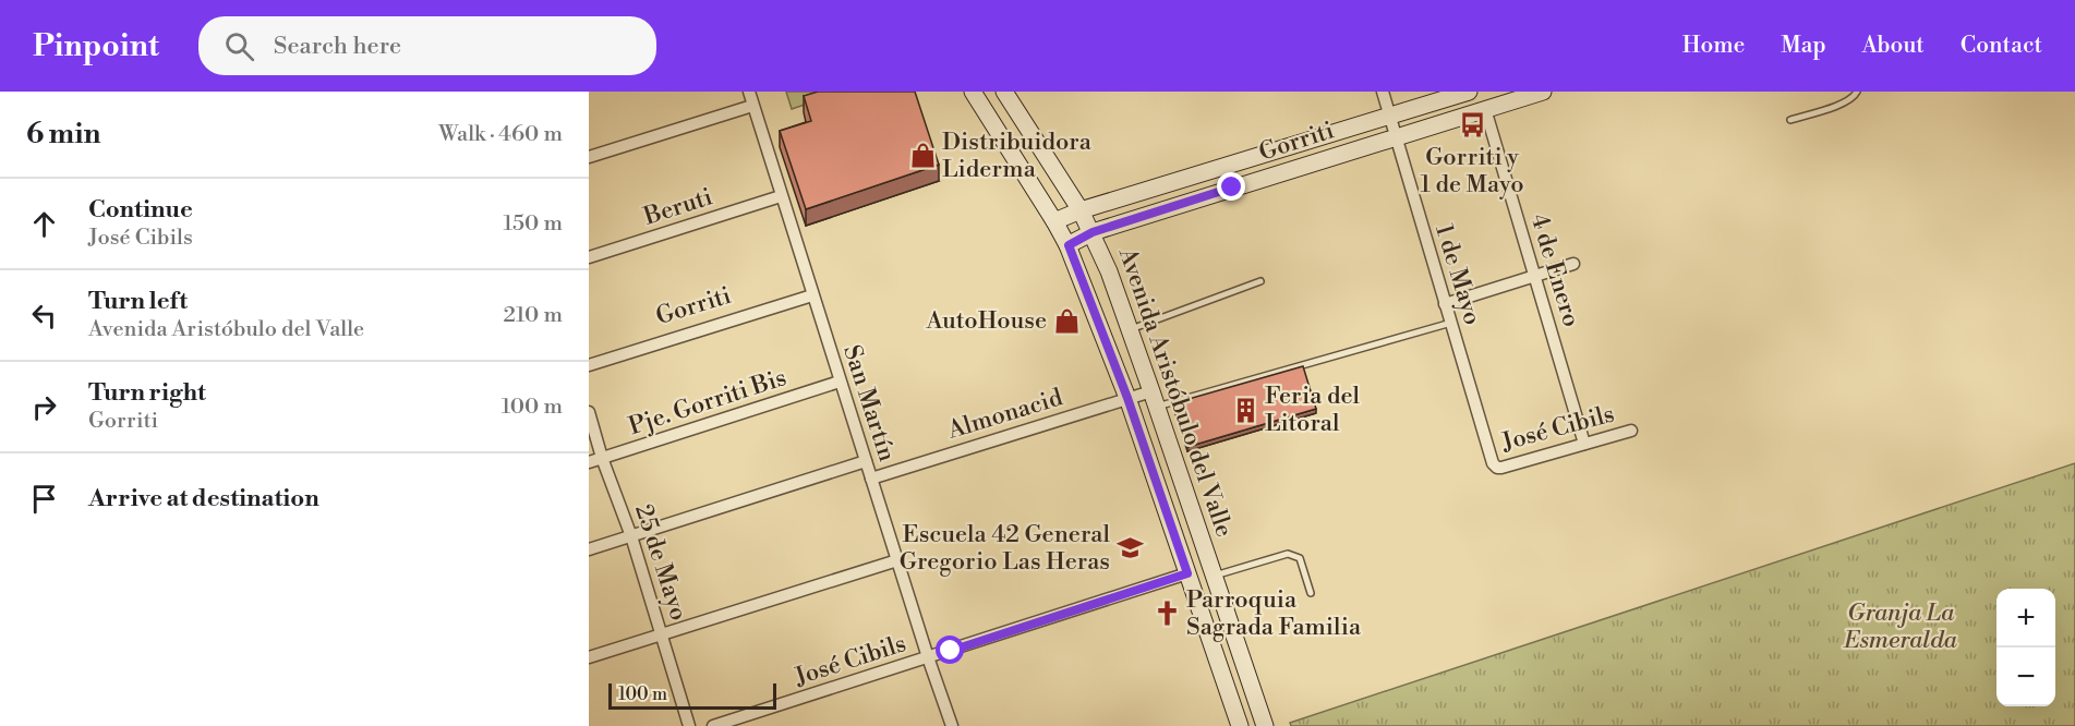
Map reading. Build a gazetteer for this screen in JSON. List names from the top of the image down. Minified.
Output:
{"streets":{"main road":["Gorriti","Avenida Aristóbulo del Valle"],"street":["Beruti","4 de Enero","1 de Mayo","Pje. Gorriti Bis","San Martín","Almonacid","José Cibils","25 de Mayo"]},"crossings":[["Gorriti","4 de Enero"],["Gorriti","1 de Mayo"],["Gorriti","Avenida Aristóbulo del Valle"],["Gorriti","San Martín"],["Beruti","San Martín"],["4 de Enero","José Cibils"],["1 de Mayo","José Cibils"],["Avenida Aristóbulo del Valle","Almonacid"],["Avenida Aristóbulo del Valle","José Cibils"],["Pje. Gorriti Bis","San Martín"],["Pje. Gorriti Bis","25 de Mayo"],["San Martín","Almonacid"],["San Martín","José Cibils"]],"parks":["Granja La Esmeralda"],"places":{"bus stop":["Gorriti y 1 de Mayo"],"shop":["Distribuidora Liderma","AutoHouse"],"building":["Feria del Litoral"],"school or university":["Escuela 42 General Gregorio Las Heras"],"church":["Parroquia Sagrada Familia"]},"scale_bar":"100 m","page":{"header":"Pinpoint","search":"Search here","nav":["Home","Map","About","Contact"],"heading":["6 min","Walk · 460 m"],"list":[["Continue","José Cibils","150 m"],["Turn left","Avenida Aristóbulo del Valle","210 m"],["Turn right","Gorriti","100 m"],"Arrive at destination"],"map_buttons":["+","−"],"scale":"100 m"}}
